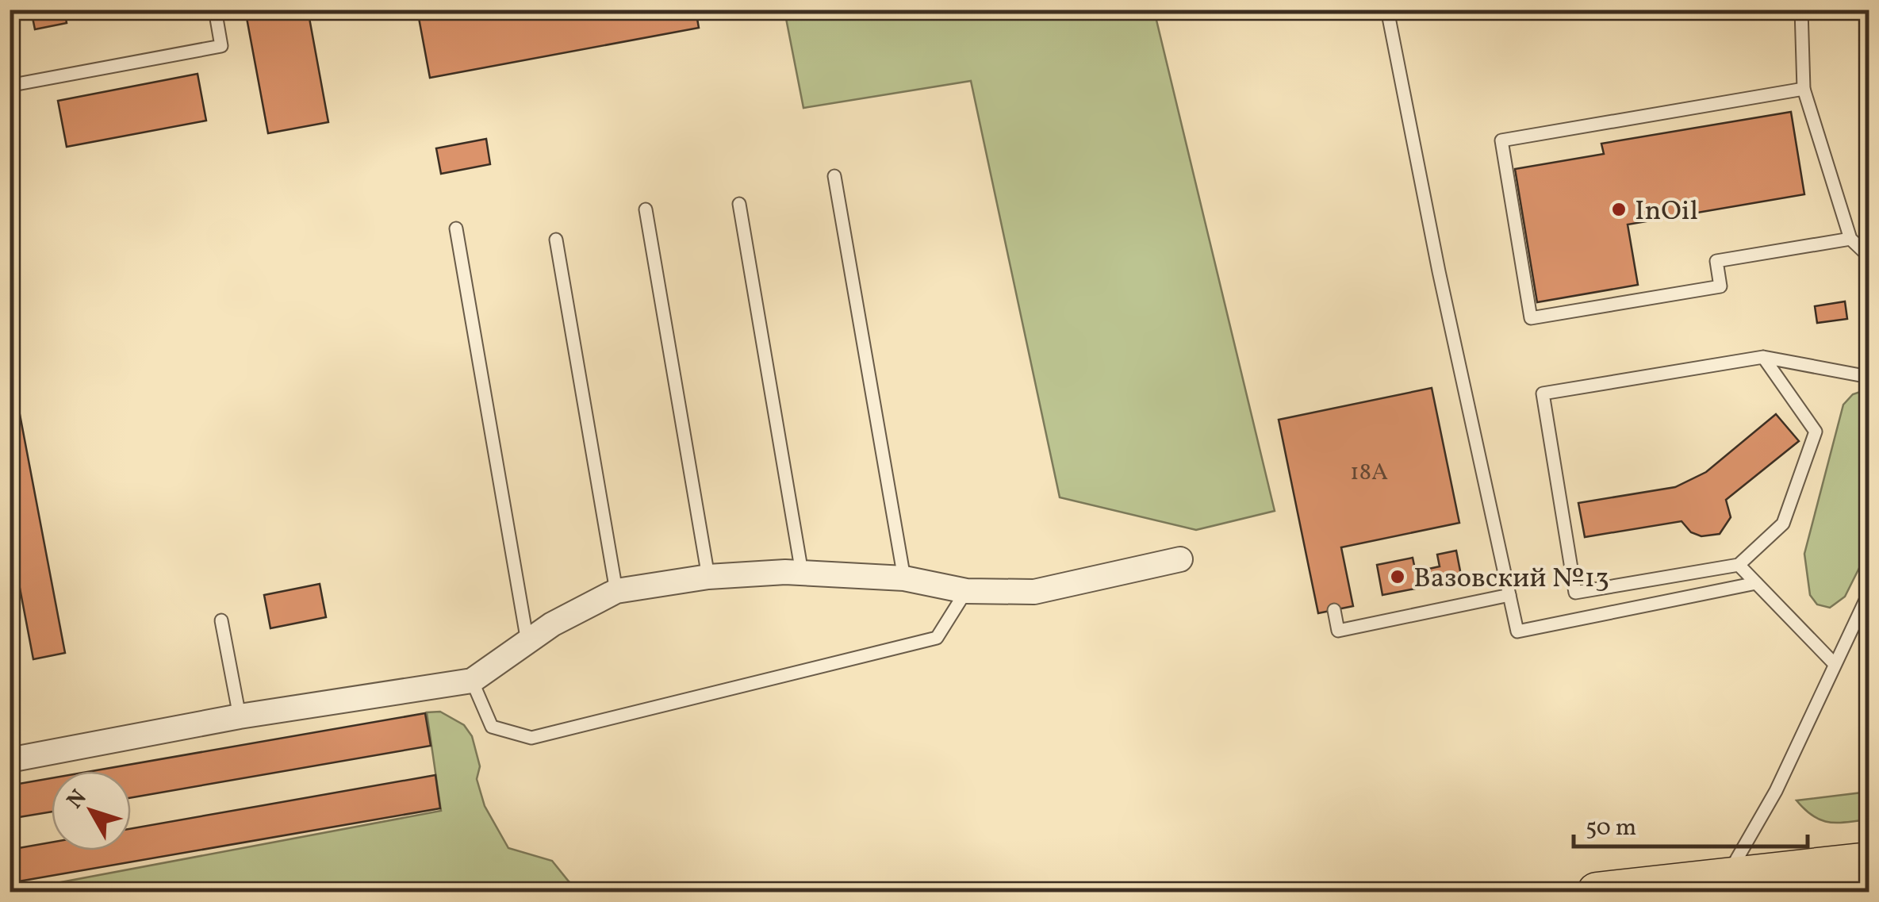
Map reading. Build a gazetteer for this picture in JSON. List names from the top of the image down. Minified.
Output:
{"places":["InOil","Вазовский №13"],"house_numbers":["18А"],"scale_bar":"50 m","north":"top left"}
